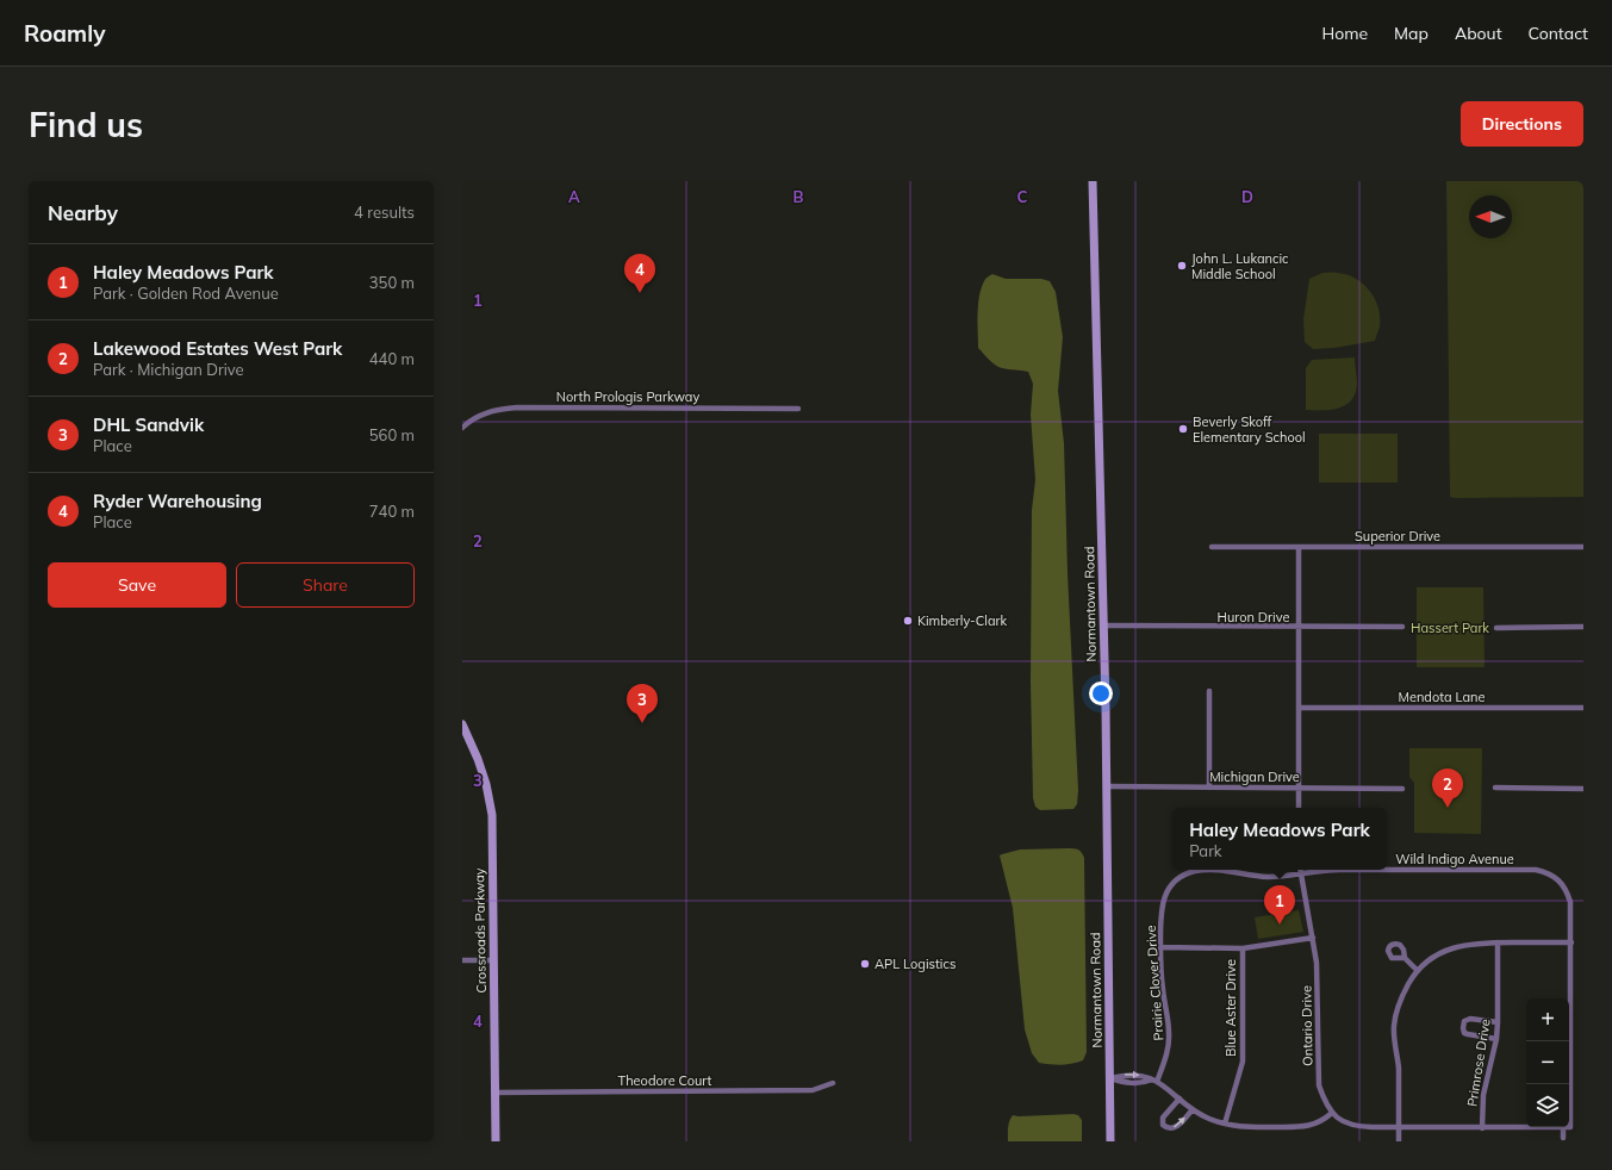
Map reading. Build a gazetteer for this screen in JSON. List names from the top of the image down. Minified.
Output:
{"streets":{"street":["North Prologis Parkway","Superior Drive","Normantown Road","Huron Drive","Mendota Lane","Michigan Drive","Wild Indigo Avenue","Crossroads Parkway","Prairie Clover Drive","Blue Aster Drive","Ontario Drive","Primrose Drive","Theodore Court"]},"crossings":[["Normantown Road","Huron Drive"],["Normantown Road","Michigan Drive"],["Wild Indigo Avenue","Prairie Clover Drive"],["Wild Indigo Avenue","Ontario Drive"],["Crossroads Parkway","Theodore Court"]],"parks":["Hassert Park"],"places":["John L. Lukancic Middle School","Beverly Skoff Elementary School","Kimberly-Clark","APL Logistics"],"north":"left","page":{"header":"Roamly","nav":["Home","Map","About","Contact"],"buttons":["Directions",["Save","Share"]],"title":"Find us","heading":["Nearby","4 results"],"list":[{"mark":"1","name":"Haley Meadows Park","note":"Park · Golden Rod Avenue","value":"350 m"},{"mark":"2","name":"Lakewood Estates West Park","note":"Park · Michigan Drive","value":"440 m"},{"mark":"3","name":"DHL Sandvik","note":"Place","value":"560 m"},{"mark":"4","name":"Ryder Warehousing","note":"Place","value":"740 m"}],"pins":["4","3","2","1"],"popup":["Haley Meadows Park","Park"],"map_buttons":["+","−"]},"grid":{"columns":["A","B","C","D"],"rows":["1","2","3","4"]}}
